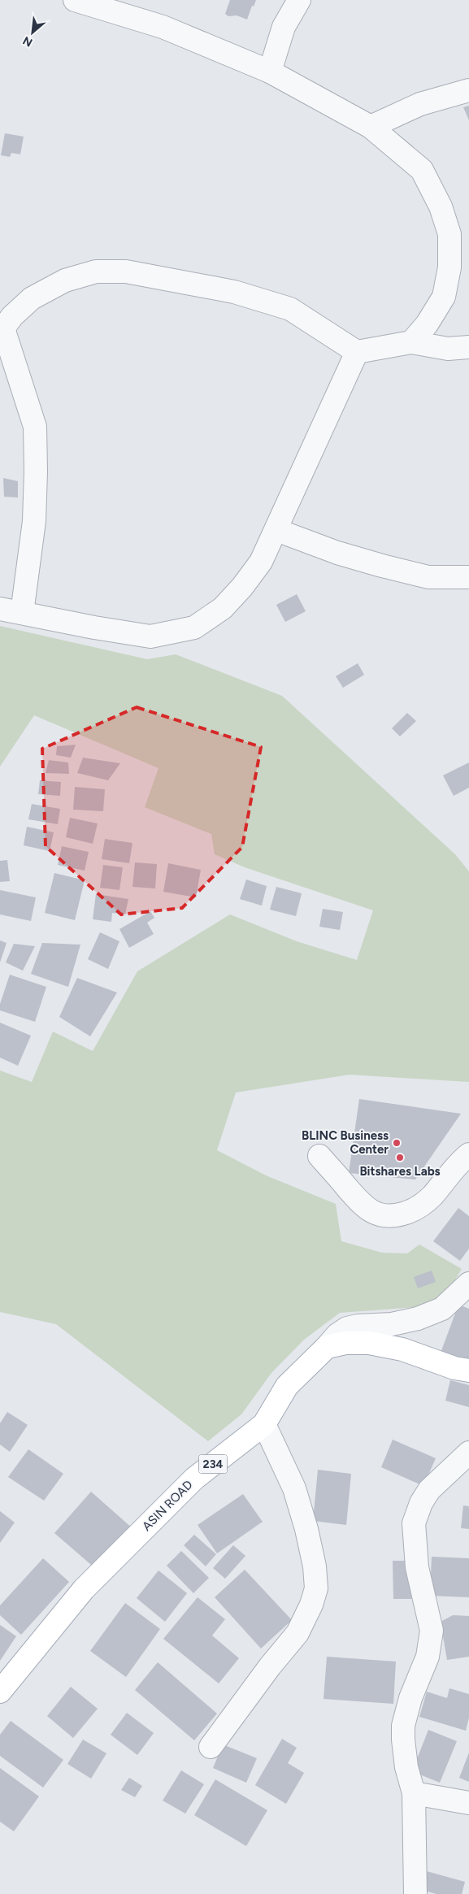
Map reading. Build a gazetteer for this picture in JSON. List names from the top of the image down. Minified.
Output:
{"streets":{"main road":["234","ASIN ROAD"]},"places":["BLINC Business Center","Bitshares Labs"],"north":"bottom left"}
